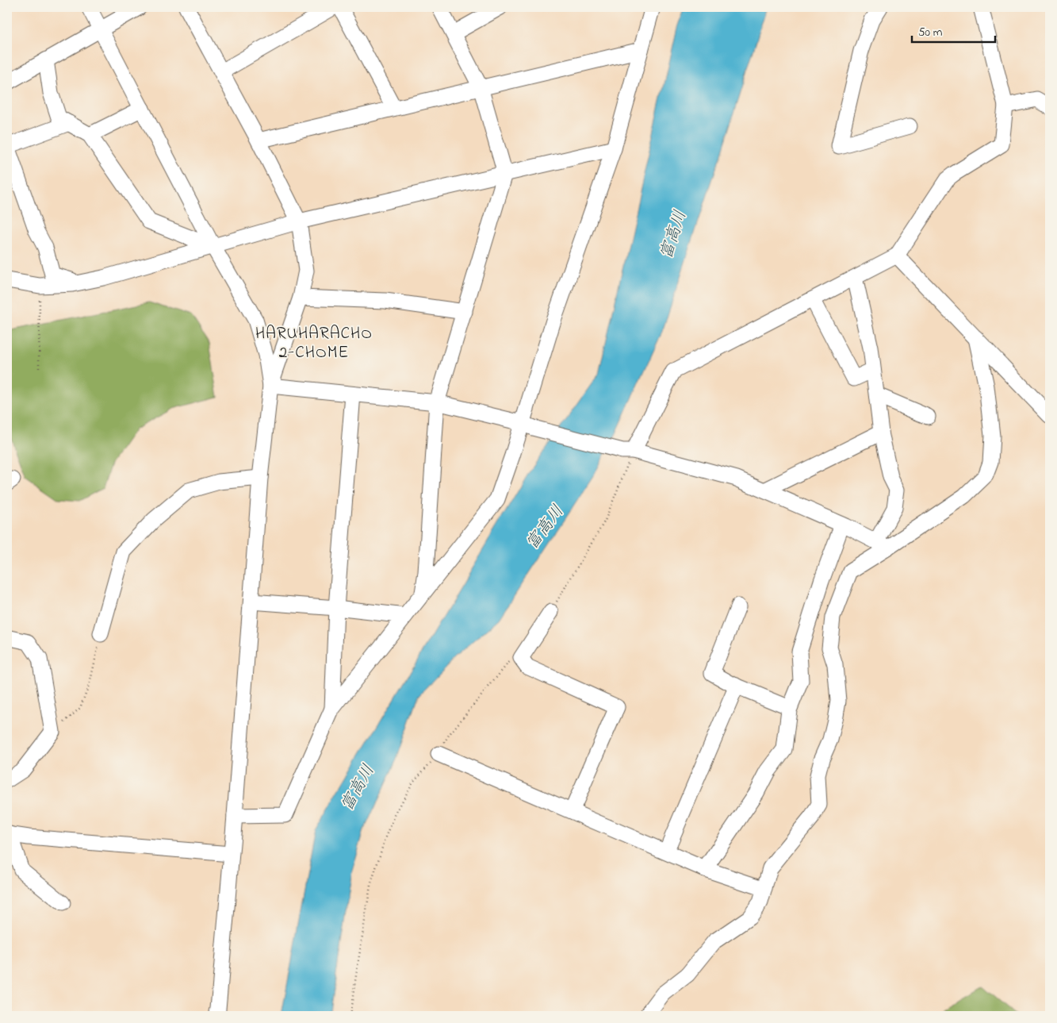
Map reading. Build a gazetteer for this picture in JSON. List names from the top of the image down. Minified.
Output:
{"districts":["HARUHARACHO 2-CHOME"],"water":["富高川"],"scale_bar":"50 m"}
